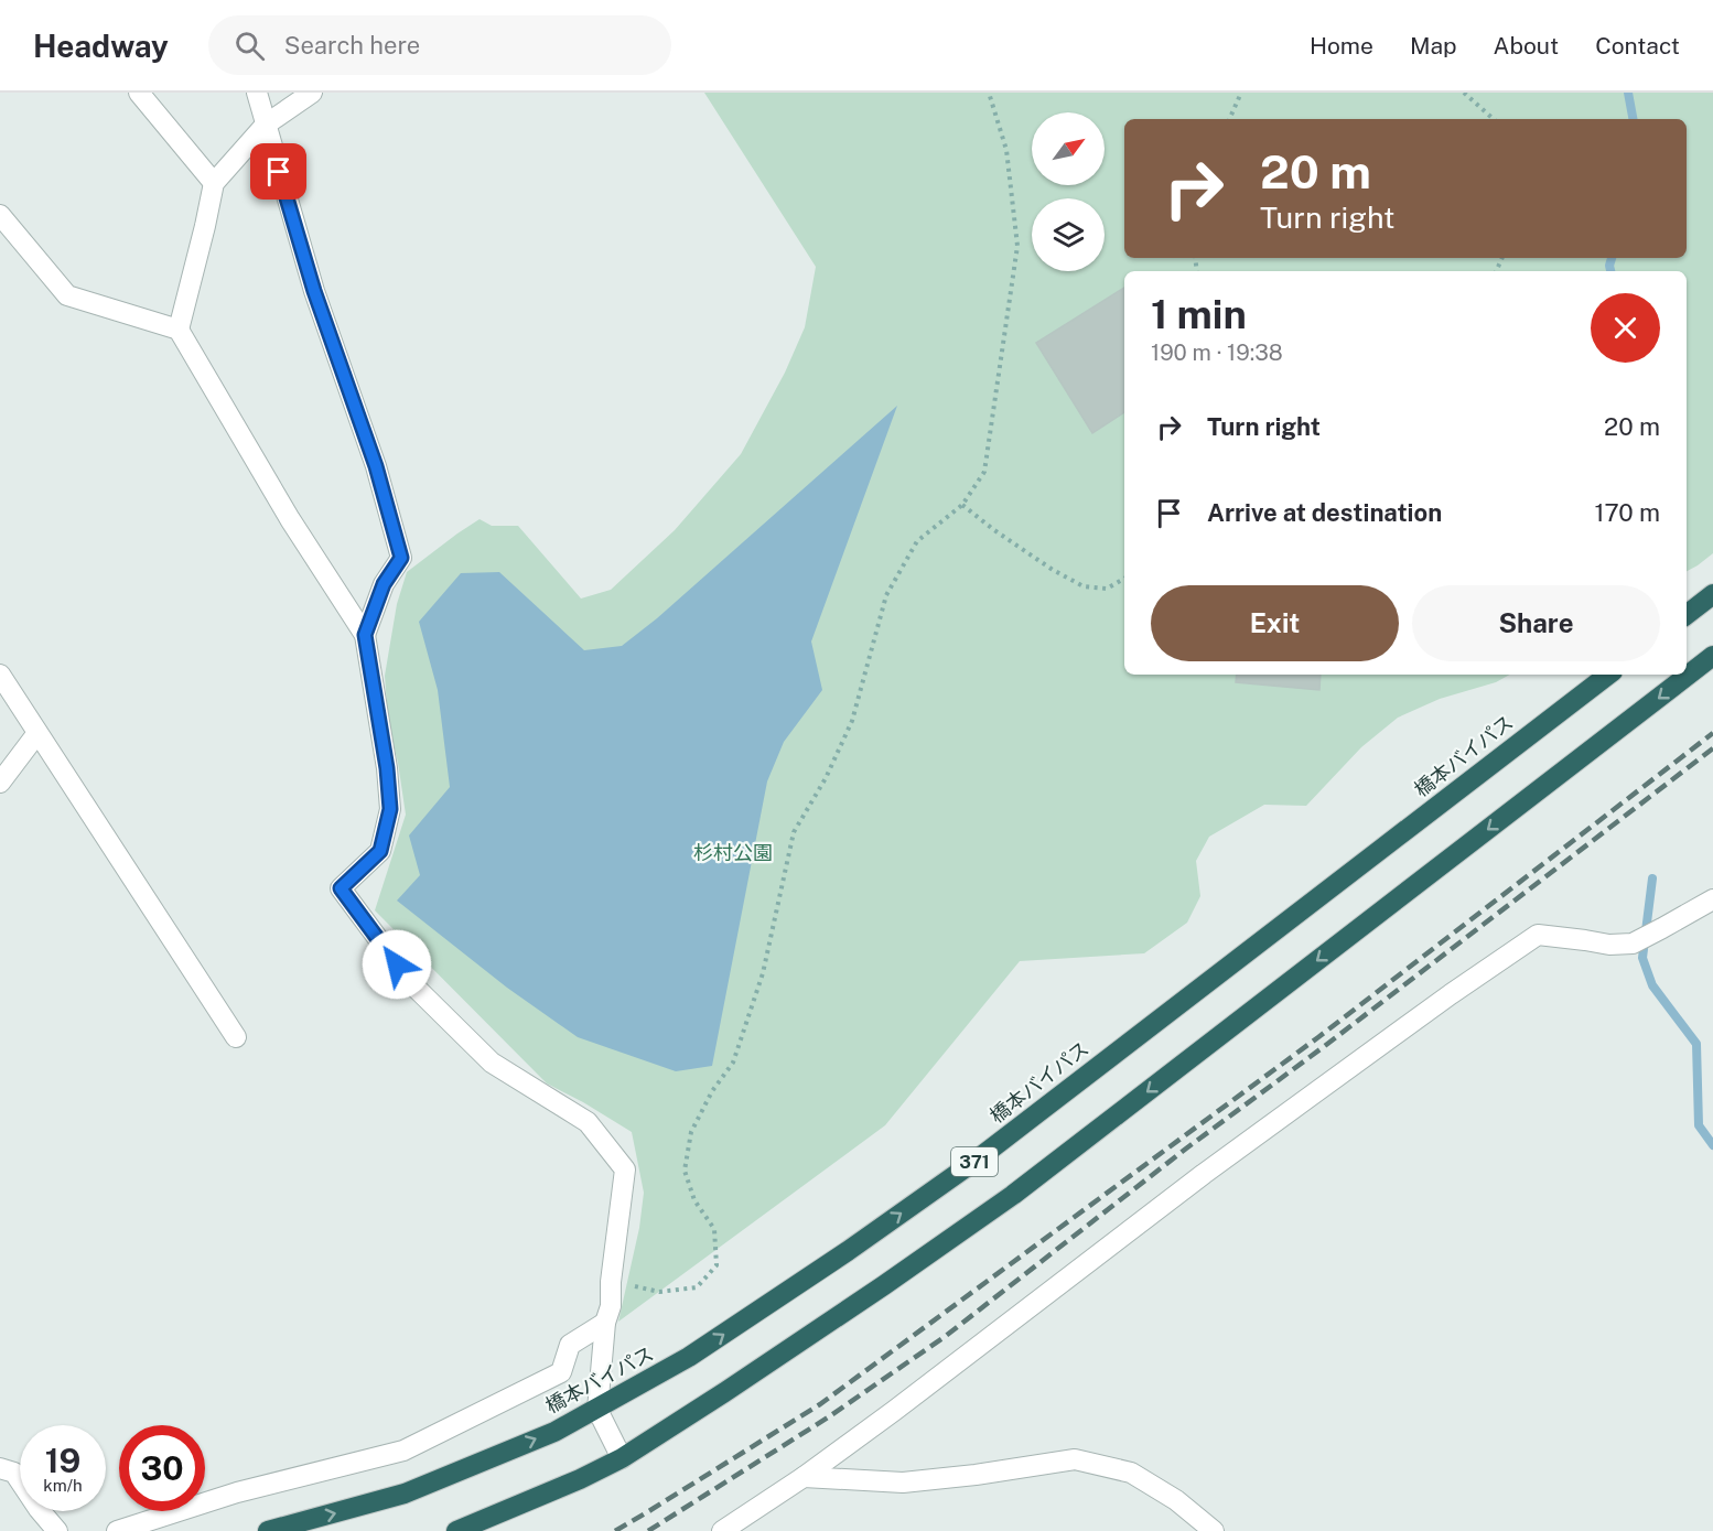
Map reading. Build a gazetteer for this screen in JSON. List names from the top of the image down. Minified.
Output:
{"streets":{"highway":["橋本バイパス","371"]},"parks":["杉村公園"],"north":"top right","page":{"header":"Headway","search":"Search here","nav":["Home","Map","About","Contact"],"turn":["20 m","Turn right"],"heading":["1 min","190 m · 19:38"],"list":[{"name":"Turn right","value":"20 m"},{"name":"Arrive at destination","value":"170 m"}],"buttons":["Exit","Share"],"speed":"19 km/h","limit":"30"}}
